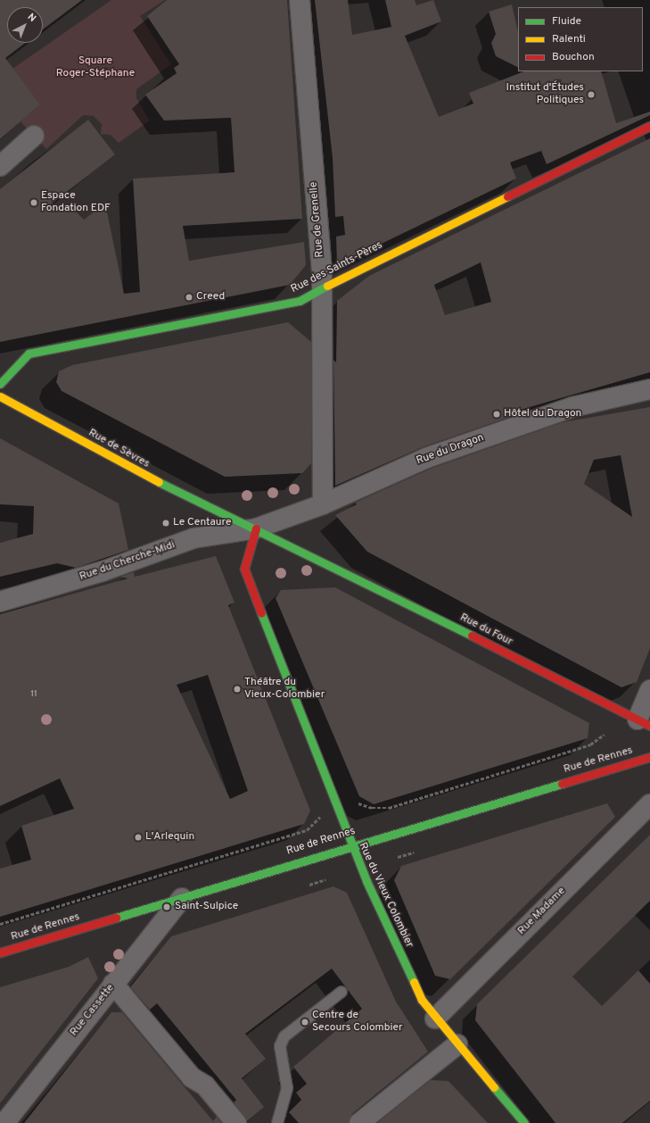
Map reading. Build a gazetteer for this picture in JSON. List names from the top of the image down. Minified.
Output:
{"streets":{"street":["Rue de Grenelle","Rue des Saints-Pères","Rue de Sèvres","Rue du Dragon","Rue du Cherche-Midi","Rue du Four","Rue de Rennes","Rue du Vieux Colombier","Rue Madame","Rue Cassette"]},"crossings":[["Rue de Grenelle","Rue des Saints-Pères"],["Rue de Grenelle","Rue du Dragon"],["Rue de Sèvres","Rue du Dragon"],["Rue de Sèvres","Rue du Cherche-Midi"],["Rue de Sèvres","Rue du Four"],["Rue de Sèvres","Rue du Vieux Colombier"],["Rue du Dragon","Rue du Cherche-Midi"],["Rue du Dragon","Rue du Four"],["Rue du Dragon","Rue du Vieux Colombier"],["Rue du Cherche-Midi","Rue du Four"],["Rue du Cherche-Midi","Rue du Vieux Colombier"],["Rue du Four","Rue du Vieux Colombier"],["Rue de Rennes","Rue du Vieux Colombier"],["Rue de Rennes","Rue Cassette"],["Rue du Vieux Colombier","Rue Madame"]],"parks":["Square Roger-Stéphane"],"places":["Institut d'Études Politiques","Espace Fondation EDF","Creed","Hôtel du Dragon","Le Centaure","Théâtre du Vieux-Colombier","L'Arlequin","Saint-Sulpice","Centre de Secours Colombier"],"house_numbers":["11"],"legend":["Fluide","Ralenti","Bouchon"],"north":"top right"}
